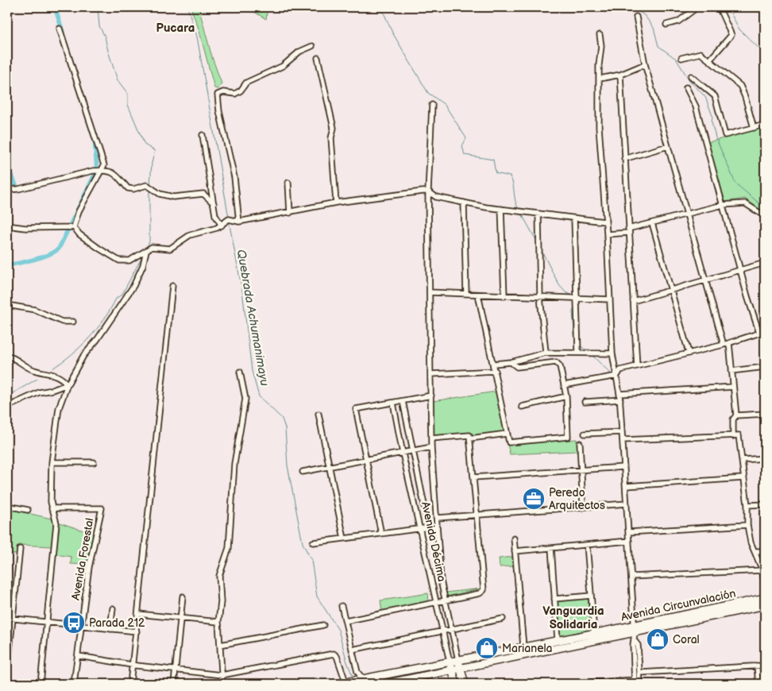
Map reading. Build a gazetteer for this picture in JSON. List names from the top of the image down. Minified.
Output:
{"streets":{"main road":["Avenida Décima","Avenida Circunvalación"],"street":["Avenida Forestal"]},"crossings":[["Avenida Décima","Avenida Circunvalación"]],"districts":["Pucara","Vanguardia Solidaria"],"water":["Quebrada Achumanimayu"],"places":{"office":["Peredo Arquitectos"],"bus stop":["Parada 212"],"shop":["Coral","Marianela"]}}
